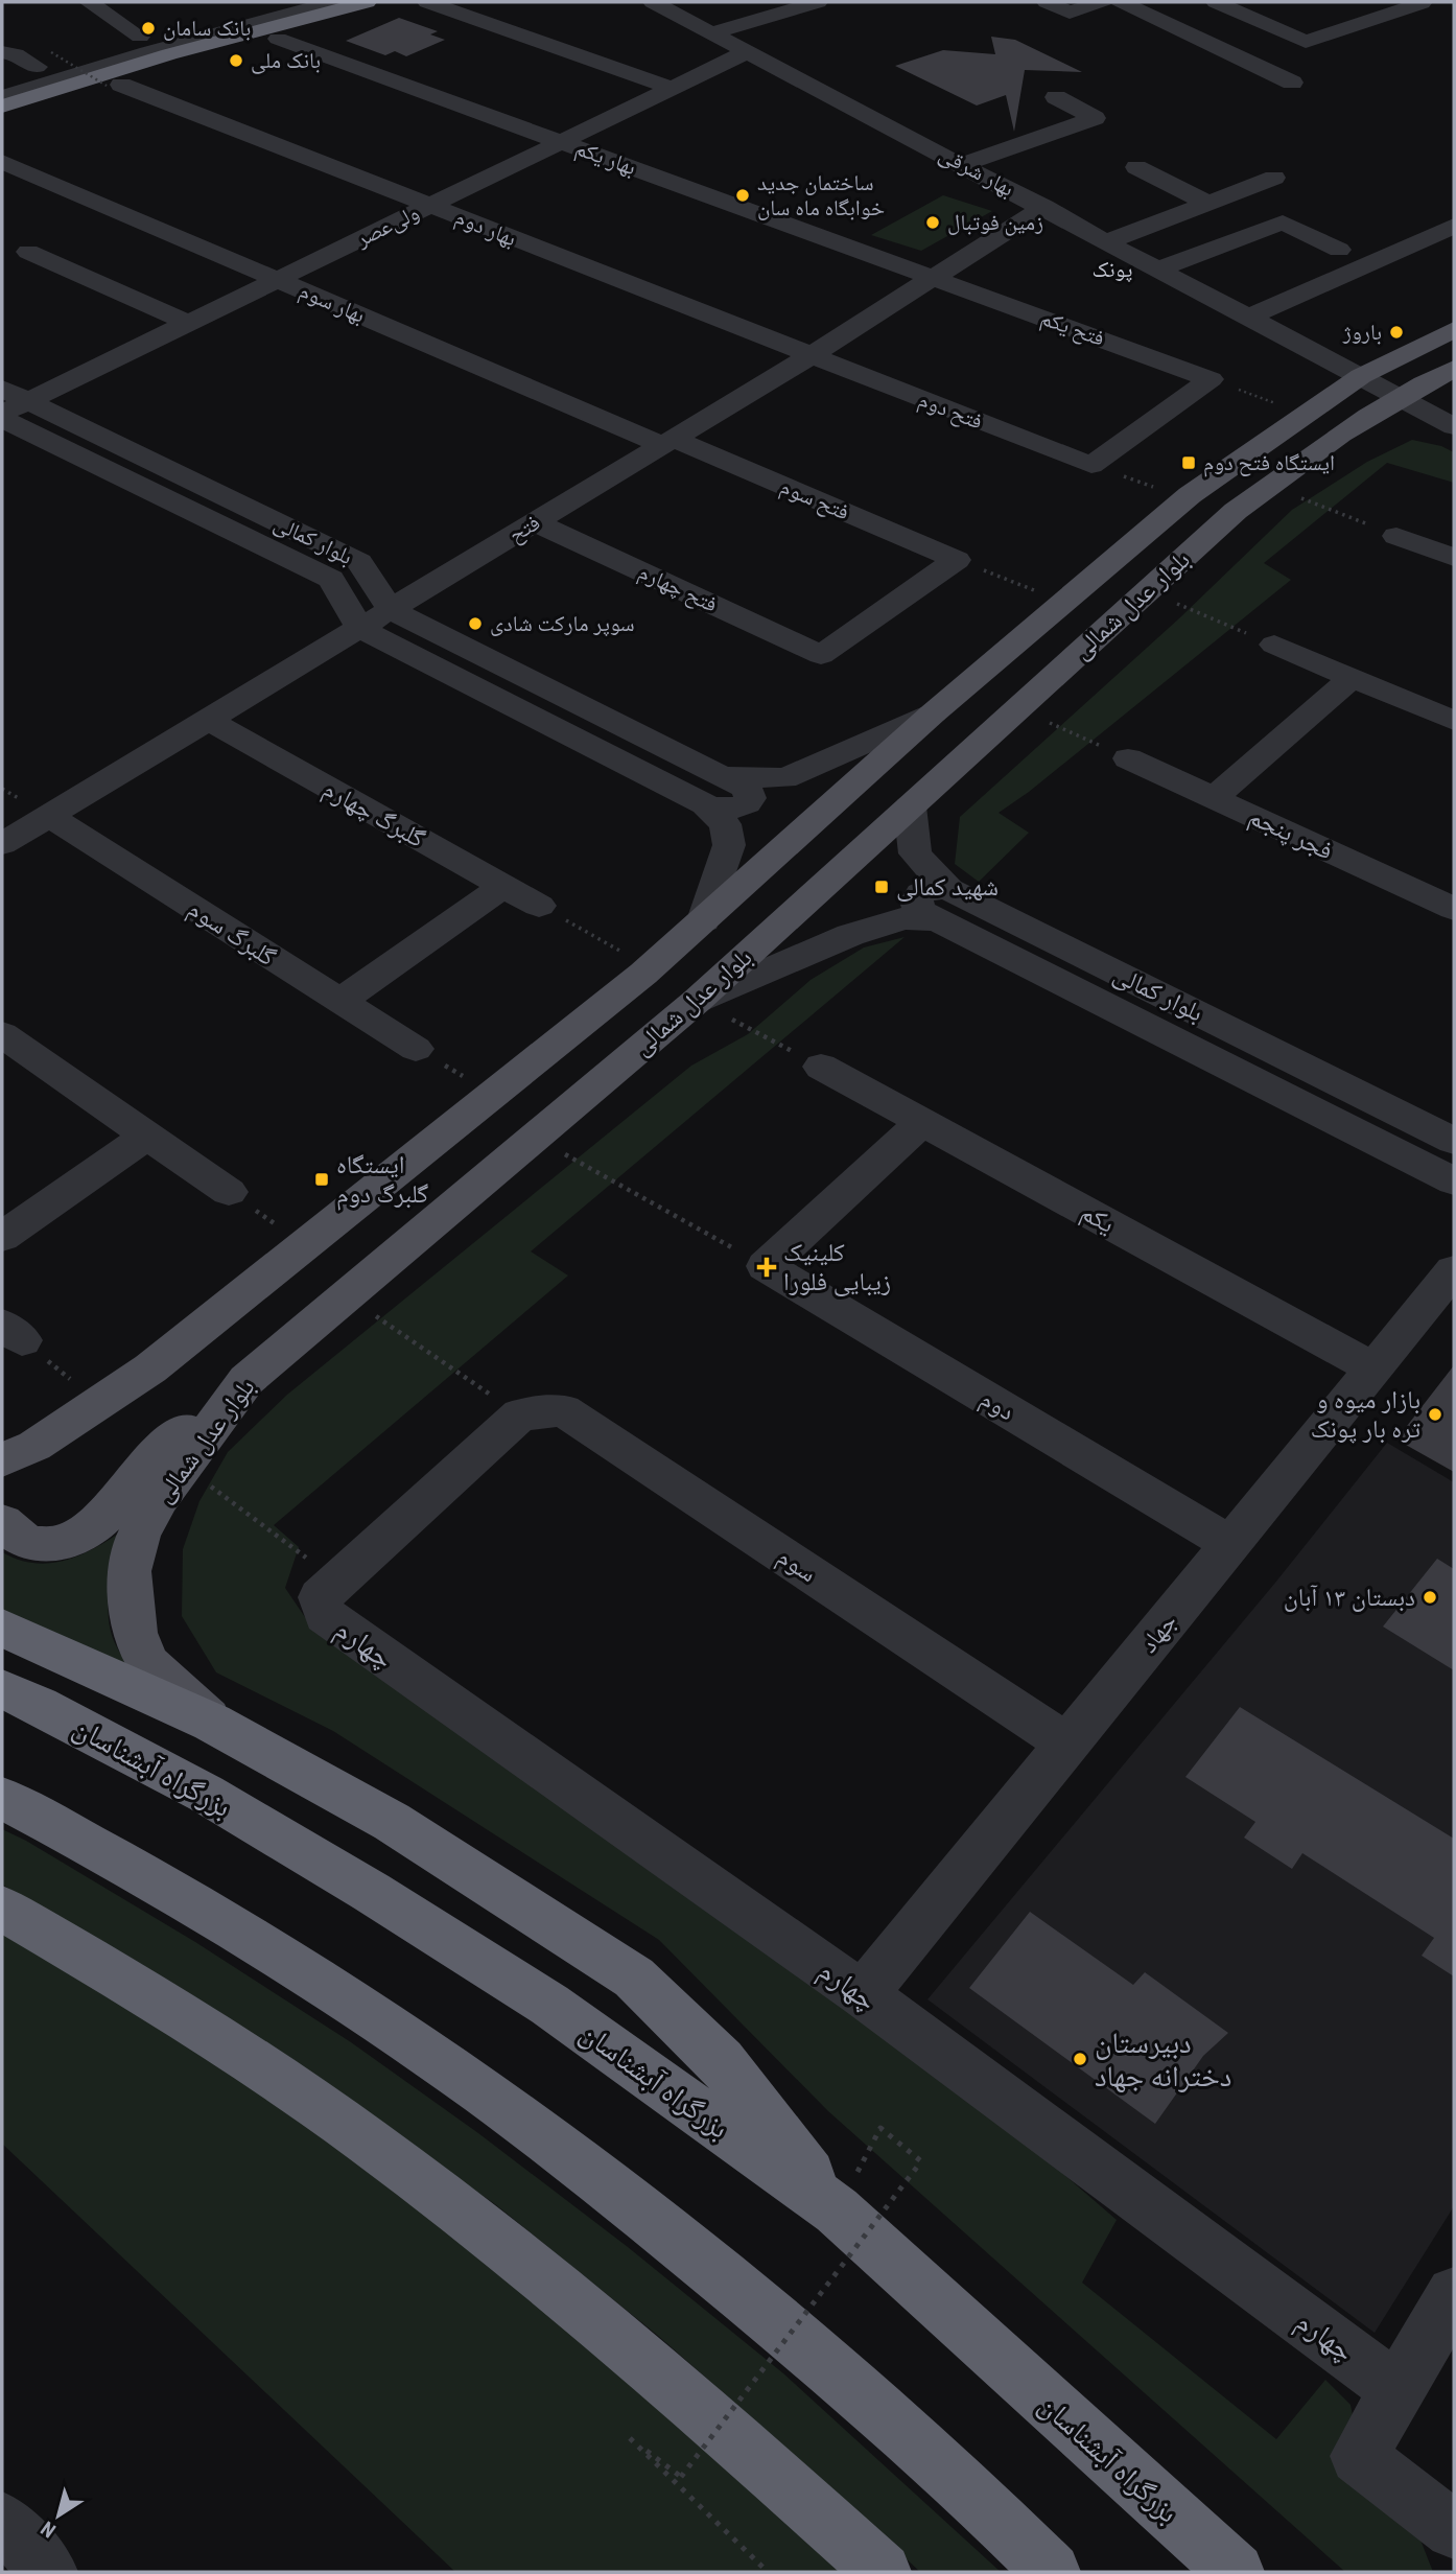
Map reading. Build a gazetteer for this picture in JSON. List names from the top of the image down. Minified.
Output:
{"streets":{"highway":["بزرگراه آبشناسان"],"main road":["بلوار عدل شمالی"],"street":["بهار یکم","بهار شرقی","ولی‌عصر","بهار دوم","بهار سوم","فتح یکم","فتح دوم","فتح سوم","فتح","بلوار کمالی","فتح چهارم","گلبرگ چهارم","فجر پنجم","گلبرگ سوم","یکم","دوم","سوم","جهاد","چهارم"]},"crossings":[["بهار یکم","ولی‌عصر"],["بهار یکم","فتح یکم"],["بهار یکم","فتح"],["بهار شرقی","ولی‌عصر"],["بهار شرقی","فتح"],["بهار شرقی","بلوار عدل شمالی"],["ولی‌عصر","بهار دوم"],["ولی‌عصر","بهار سوم"],["ولی‌عصر","بلوار کمالی"],["بهار دوم","فتح دوم"],["بهار دوم","فتح"],["بهار سوم","فتح سوم"],["بهار سوم","فتح"],["فتح یکم","فتح"],["فتح دوم","فتح"],["فتح سوم","فتح"],["فتح سوم","فتح چهارم"],["فتح","بلوار کمالی"],["فتح","فتح چهارم"],["فتح","گلبرگ چهارم"],["فتح","گلبرگ سوم"],["بلوار کمالی","بلوار عدل شمالی"],["یکم","جهاد"],["دوم","جهاد"],["سوم","جهاد"],["جهاد","چهارم"]],"districts":["پونک"],"places":{"other":["بانک سامان","بانک ملی","ساختمان جدید خوابگاه ماه سان","زمین فوتبال","باروژ","سوپر مارکت شادی","بازار ميوه و تره بار پونک","دبستان ۱۳ آبان","دبیرستان دخترانه جهاد"],"transit":["ایستگاه فتح دوم","شهید کمالی","ایستگاه گلبرگ دوم"],"health":["کلینیک زیبایی فلورا"]},"north":"bottom left"}
